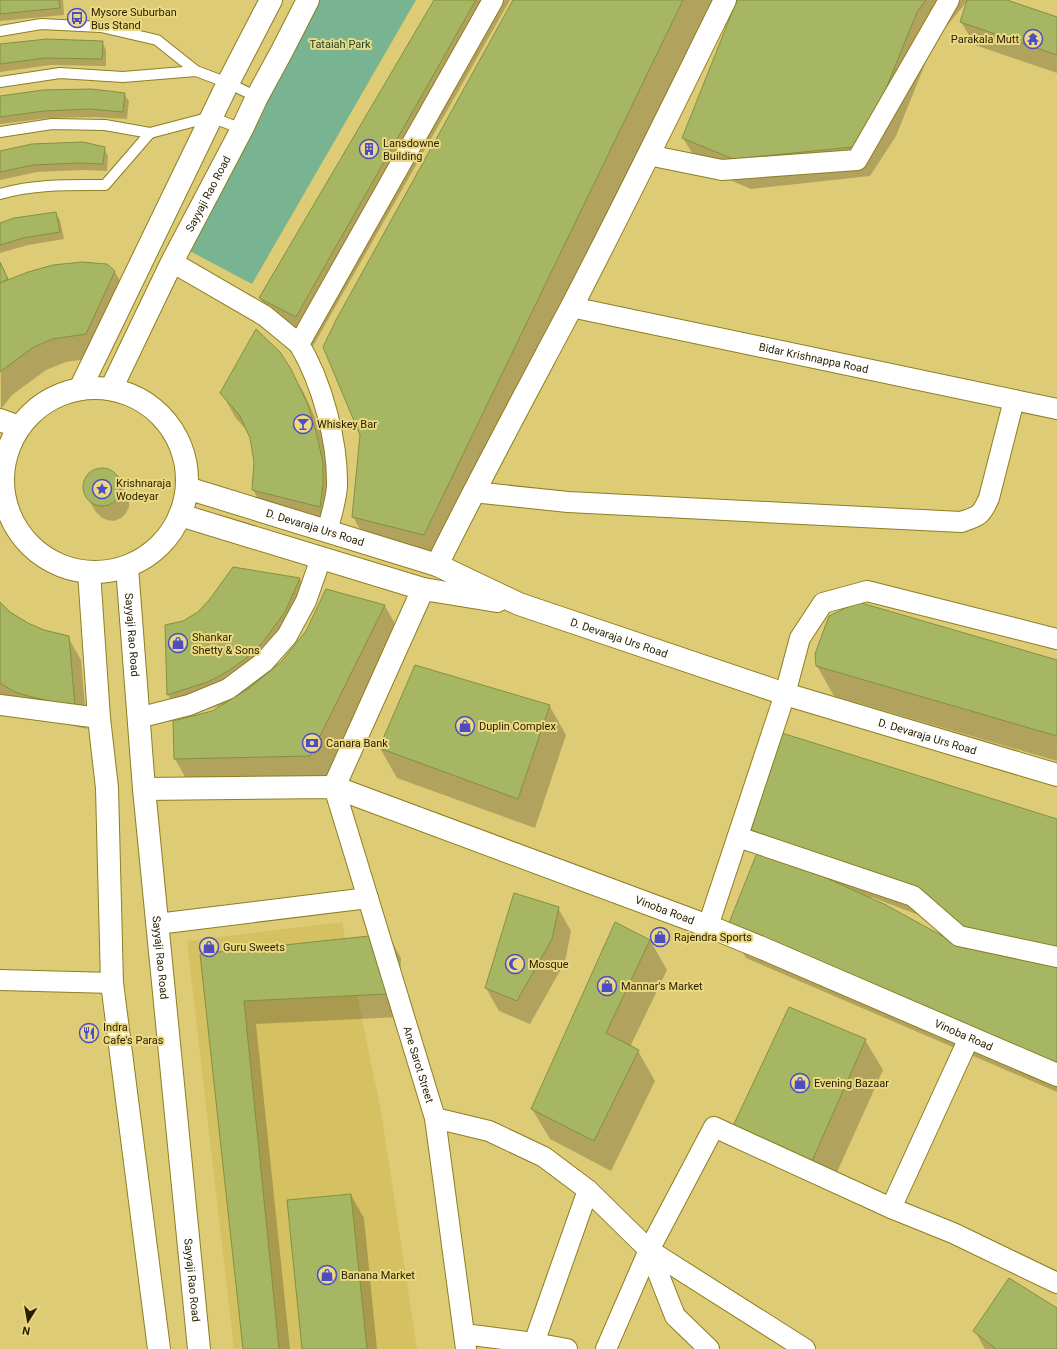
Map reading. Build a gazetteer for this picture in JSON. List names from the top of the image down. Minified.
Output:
{"streets":{"street":["Sayyaji Rao Road","Bidar Krishnappa Road","D. Devaraja Urs Road","Vinoba Road","Ane Sarot Street"]},"crossings":[["Vinoba Road","Ane Sarot Street"]],"parks":["Tataiah Park"],"places":{"bus stop":["Mysore Suburban Bus Stand"],"temple":["Parakala Mutt"],"building":["Lansdowne Building"],"bar":["Whiskey Bar"],"place":["Krishnaraja Wodeyar"],"shop":["Shankar Shetty & Sons","Duplin Complex","Rajendra Sports","Guru Sweets","Mannar's Market","Evening Bazaar","Banana Market"],"bank":["Canara Bank"],"mosque":["Mosque"],"restaurant":["Indra Cafe's Paras"]},"north":"bottom"}
